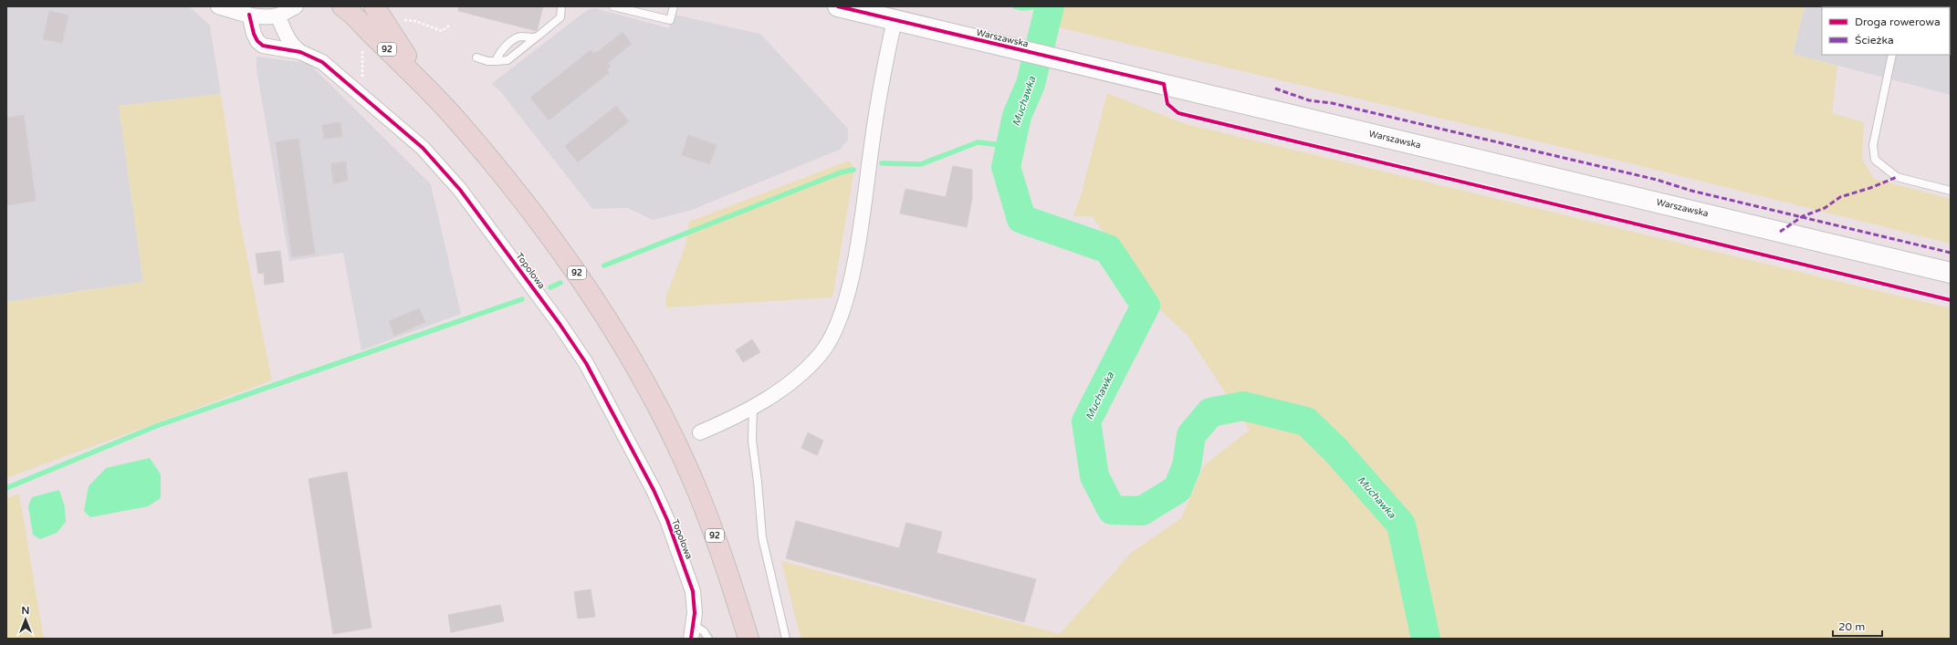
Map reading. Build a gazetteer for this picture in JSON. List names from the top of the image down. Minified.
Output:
{"streets":{"main road":["Warszawska","92"],"street":["Topolowa"]},"water":["Muchawka"],"legend":["Droga rowerowa","Ścieżka"],"scale_bar":"20 m","north":"top"}
